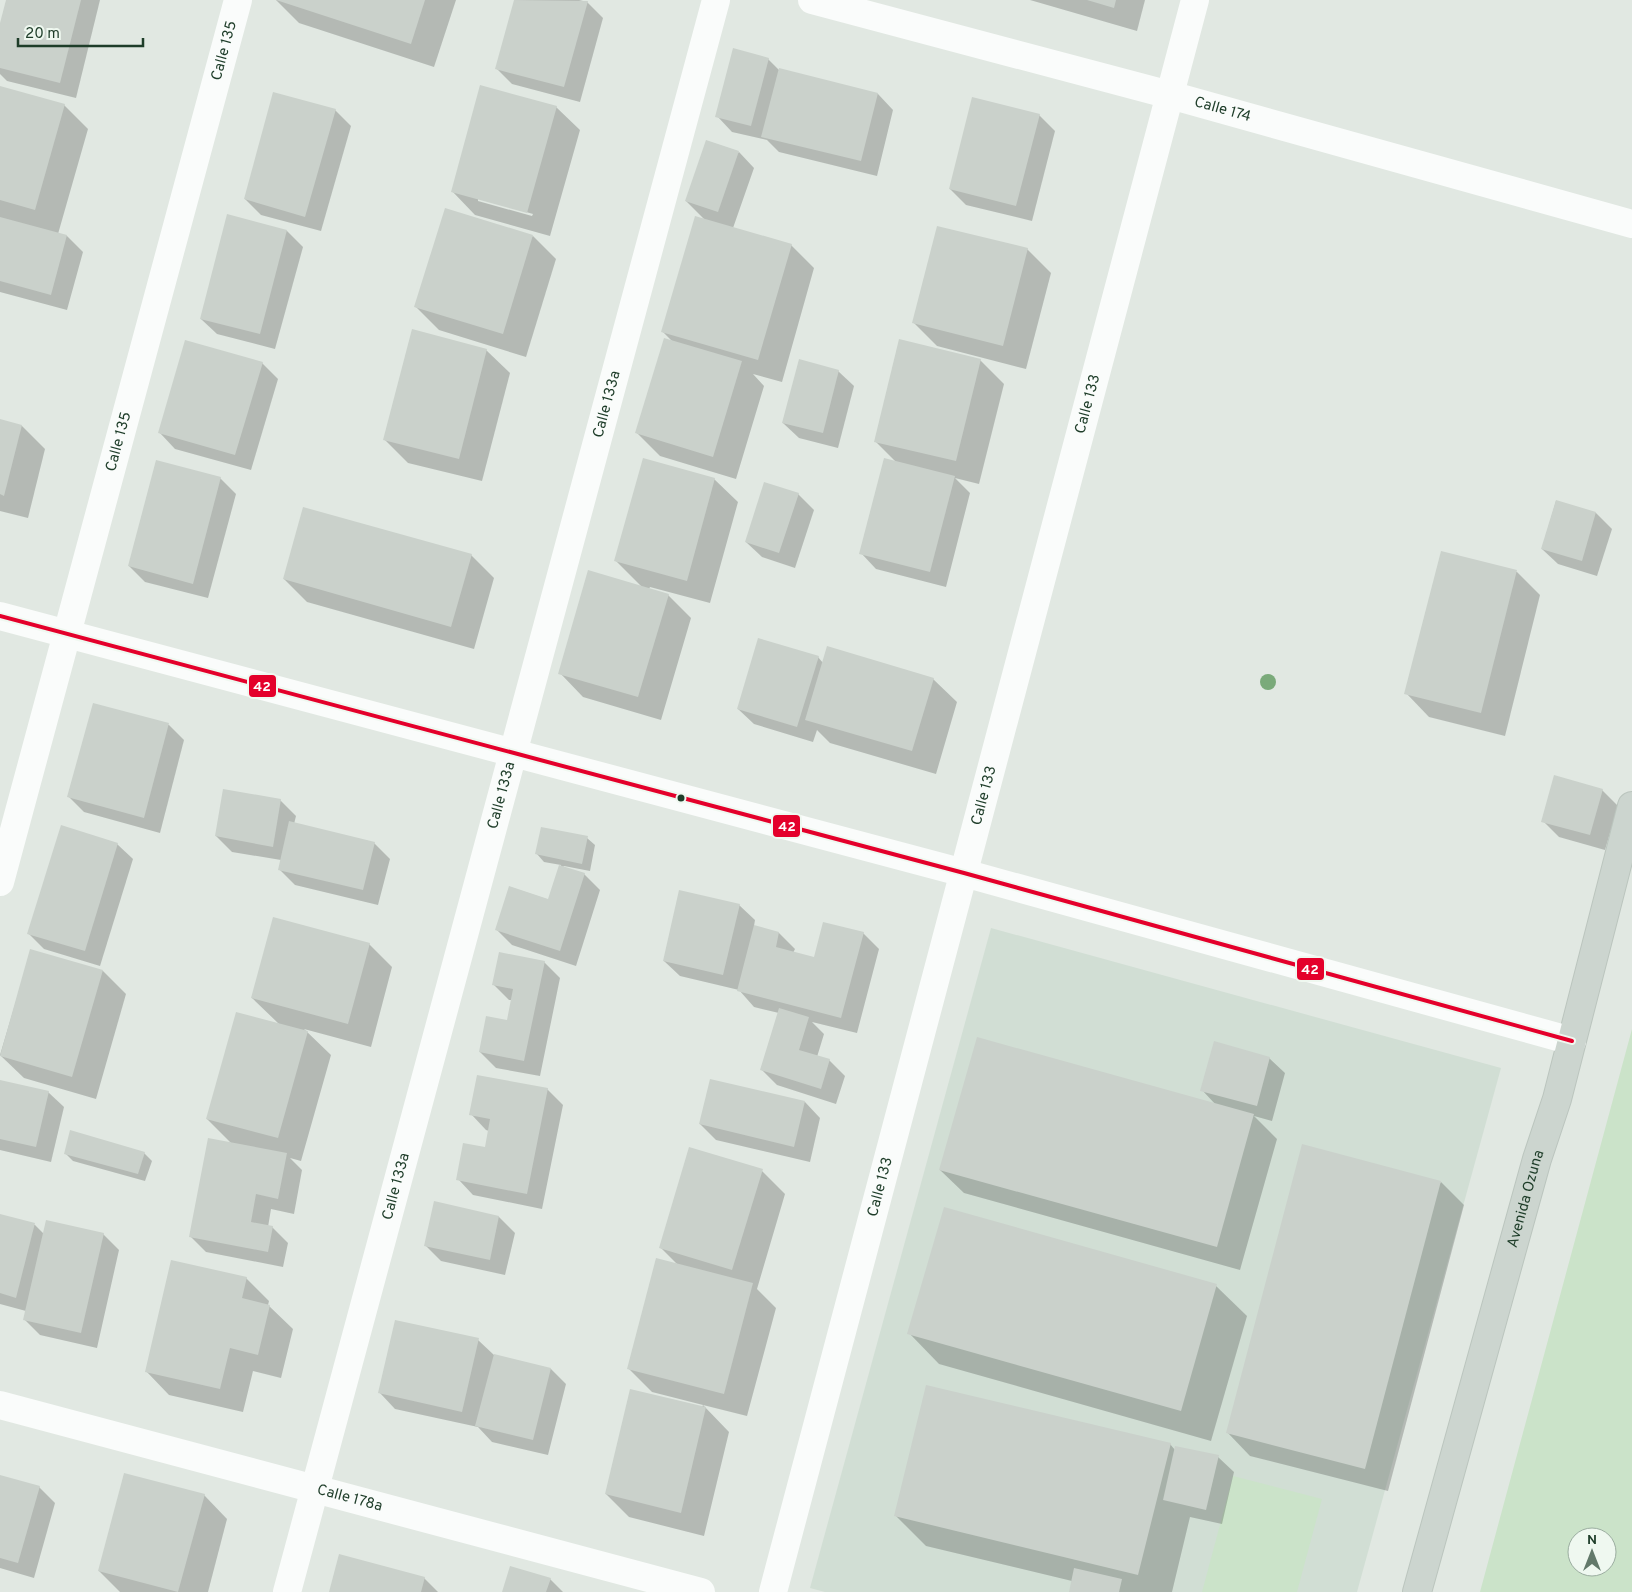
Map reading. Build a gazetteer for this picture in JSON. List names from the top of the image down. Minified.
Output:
{"streets":{"main road":["Avenida Ozuna"],"street":["Calle 135","Calle 174","Calle 133a","Calle 133","Calle 178a"]},"crossings":[["Calle 174","Calle 133"],["Calle 133a","Calle 178a"]],"lines":["transit line 42"],"scale_bar":"20 m","north":"top"}
